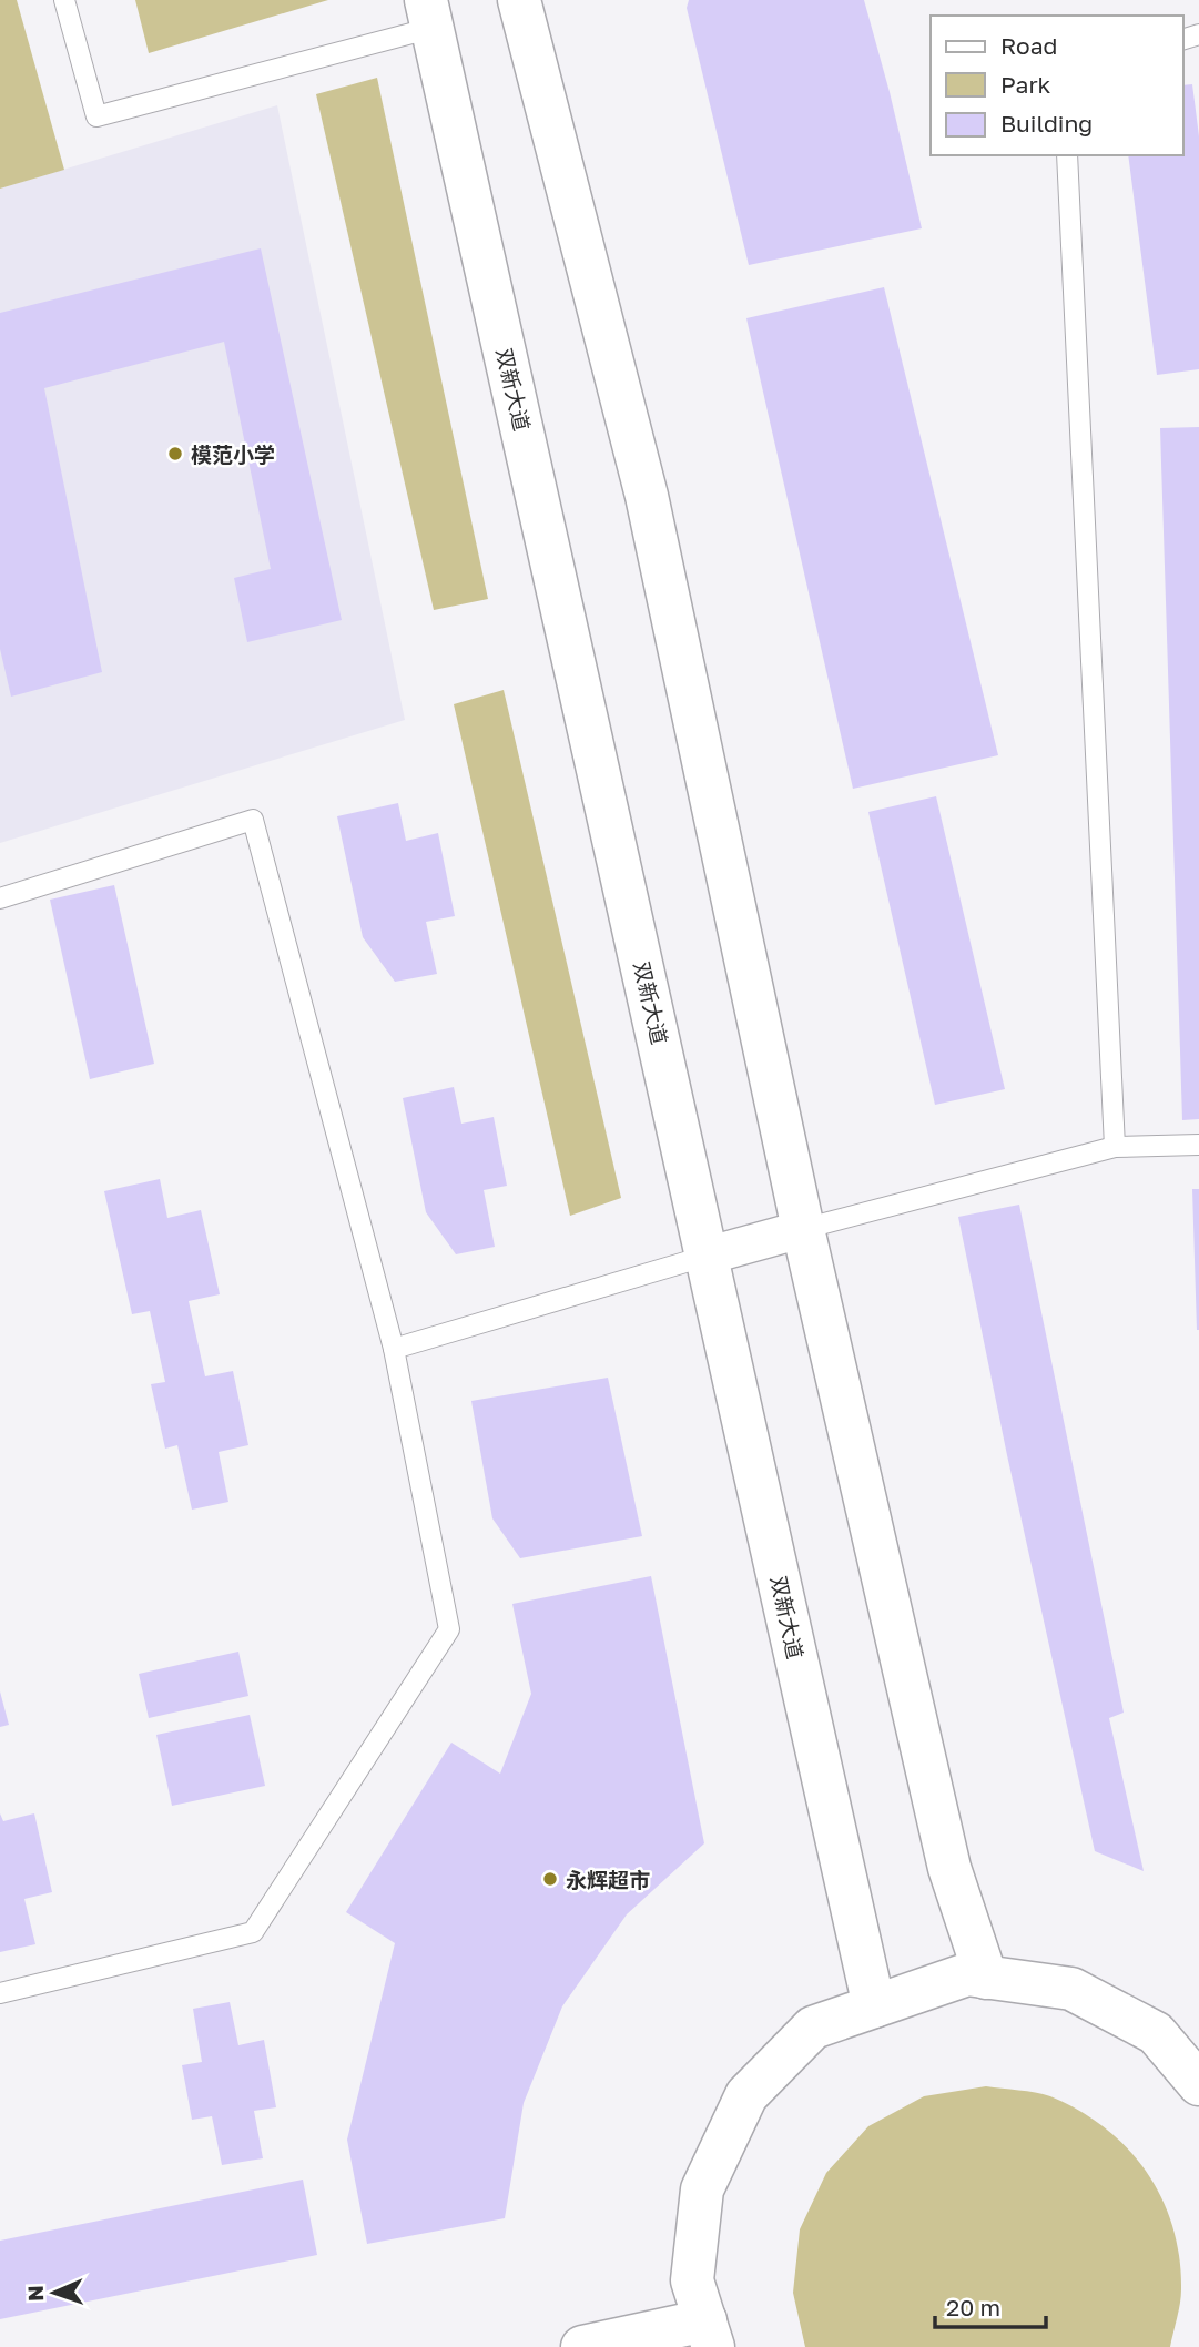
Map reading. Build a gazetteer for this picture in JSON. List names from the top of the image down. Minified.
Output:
{"streets":{"main road":["双新大道"]},"places":["模范小学","永辉超市"],"legend":["Road","Park","Building"],"scale_bar":"20 m","north":"left"}
